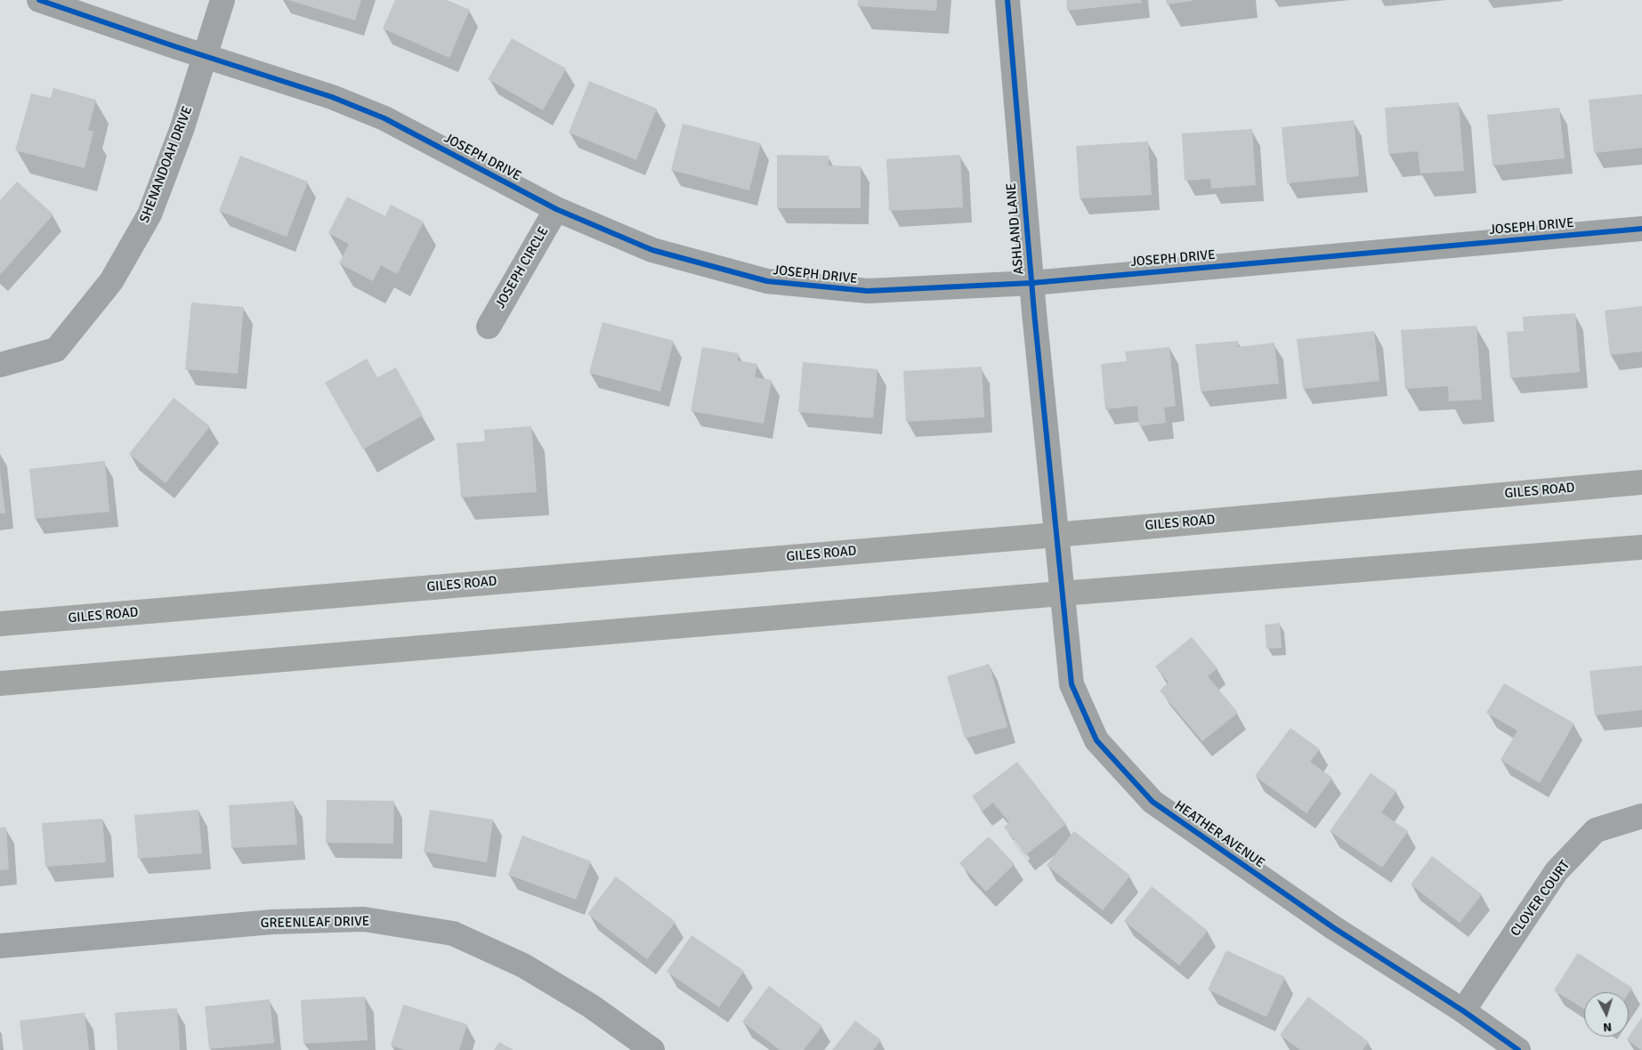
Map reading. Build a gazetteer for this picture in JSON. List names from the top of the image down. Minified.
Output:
{"streets":{"main road":["GILES ROAD"],"street":["JOSEPH DRIVE","SHENANDOAH DRIVE","ASHLAND LANE","JOSEPH CIRCLE","HEATHER AVENUE","CLOVER COURT","GREENLEAF DRIVE"]},"crossings":[["JOSEPH DRIVE","SHENANDOAH DRIVE"],["JOSEPH DRIVE","ASHLAND LANE"],["JOSEPH DRIVE","JOSEPH CIRCLE"],["ASHLAND LANE","GILES ROAD"],["ASHLAND LANE","HEATHER AVENUE"],["GILES ROAD","HEATHER AVENUE"],["HEATHER AVENUE","CLOVER COURT"]],"north":"bottom"}
